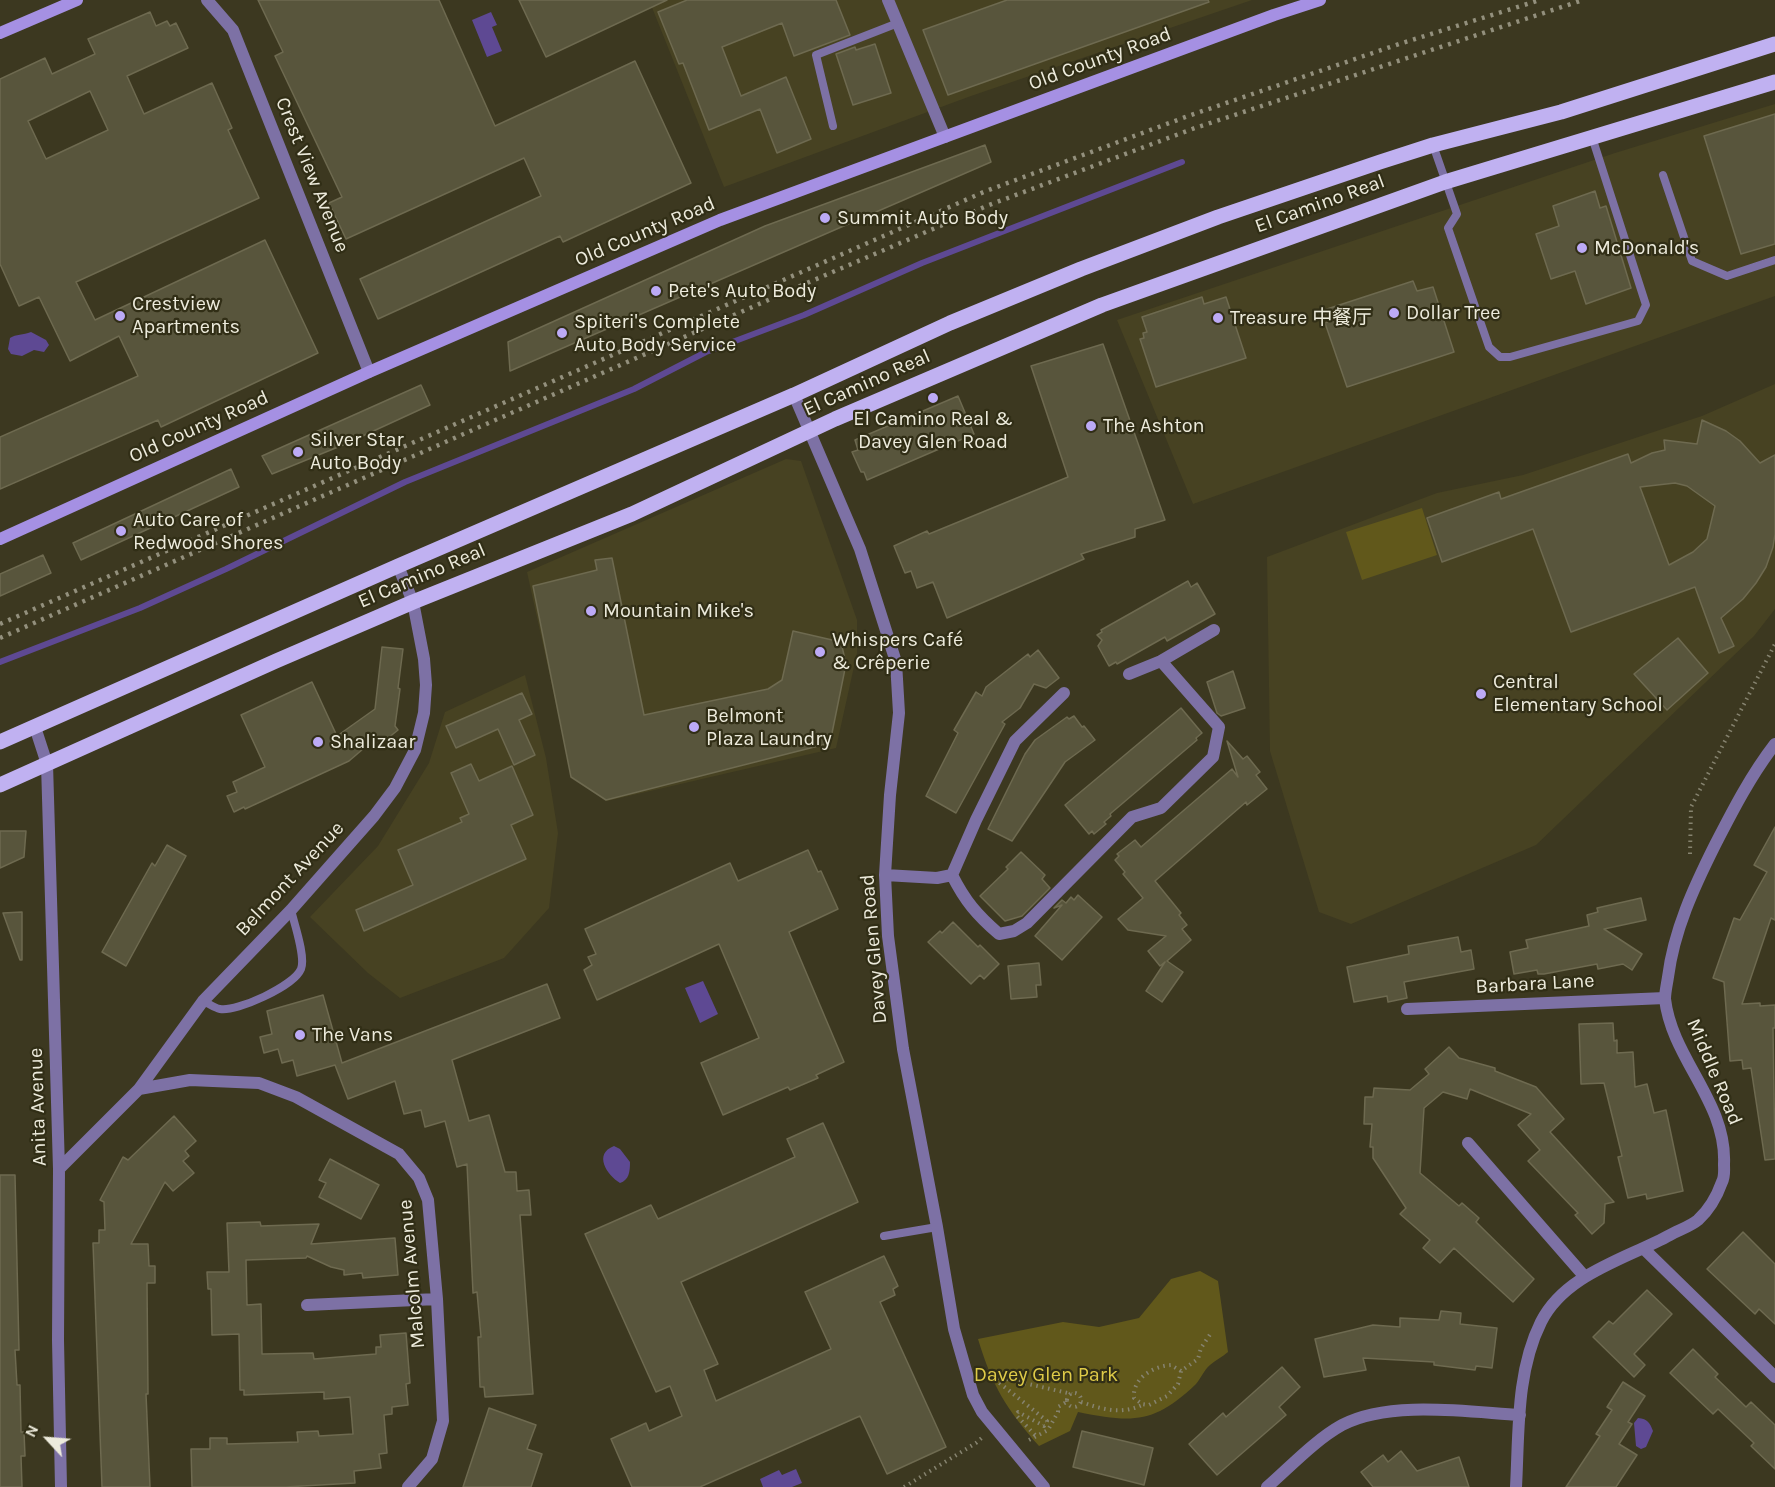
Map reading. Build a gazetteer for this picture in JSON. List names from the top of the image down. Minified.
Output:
{"streets":{"main road":["El Camino Real"],"street":["Old County Road","Crest View Avenue","Belmont Avenue","Davey Glen Road","Barbara Lane","Middle Road","Anita Avenue","Malcolm Avenue"]},"crossings":[["Old County Road","Crest View Avenue"],["El Camino Real","Belmont Avenue"],["El Camino Real","Davey Glen Road"],["El Camino Real","Anita Avenue"],["Belmont Avenue","Anita Avenue"],["Belmont Avenue","Malcolm Avenue"],["Barbara Lane","Middle Road"]],"parks":["Davey Glen Park"],"places":["Summit Auto Body","McDonald's","Pete's Auto Body","Dollar Tree","Crestview Apartments","Treasure 中餐厅","Spiteri's Complete Auto Body Service","El Camino Real & Davey Glen Road","The Ashton","Silver Star Auto Body","Auto Care of Redwood Shores","Mountain Mike's","Whispers Café & Crêperie","Central Elementary School","Belmont Plaza Laundry","Shalizaar","The Vans"],"north":"top left"}
